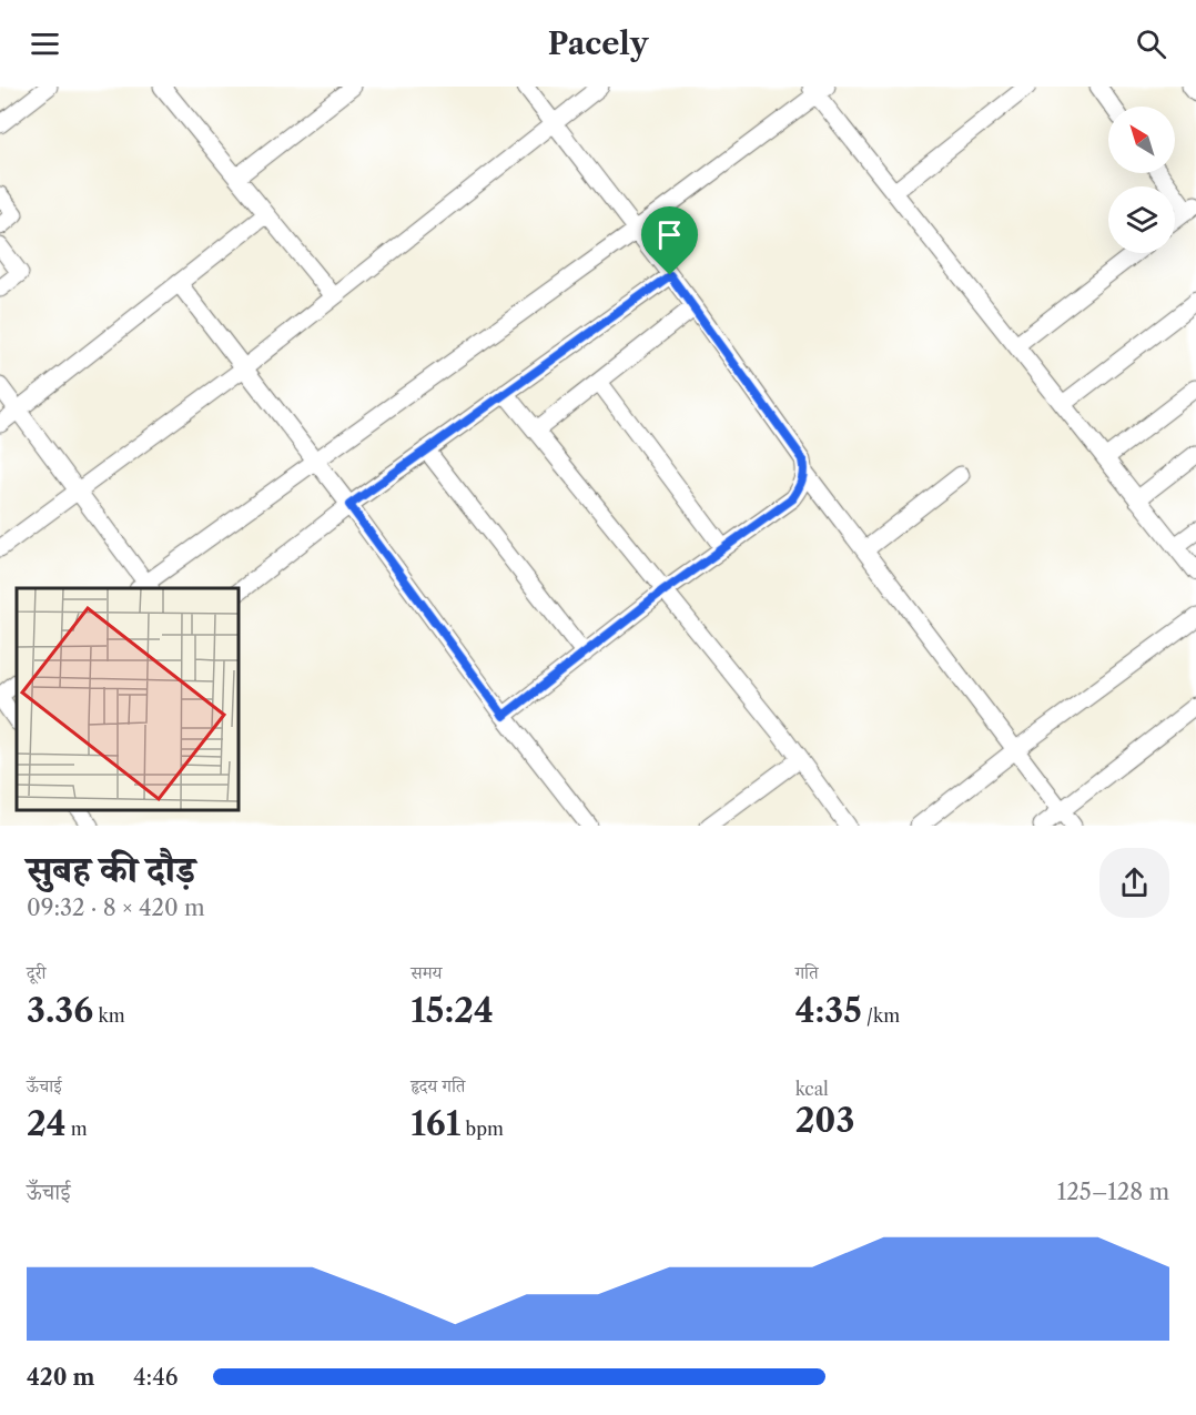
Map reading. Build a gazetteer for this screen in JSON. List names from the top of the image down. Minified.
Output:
{"north":"top left","page":{"header":"Pacely","heading":["सुबह की दौड़","09:32 · 8 × 420 m"],"stats":[["दूरी","3.36 km"],["समय","15:24"],["गति","4:35 /km"],["ऊँचाई","24 m"],["हृदय गति","161 bpm"],["kcal","203"]],"chart":["ऊँचाई","125–128 m"],"list":[{"name":"420 m","note":"4:46"}]}}
